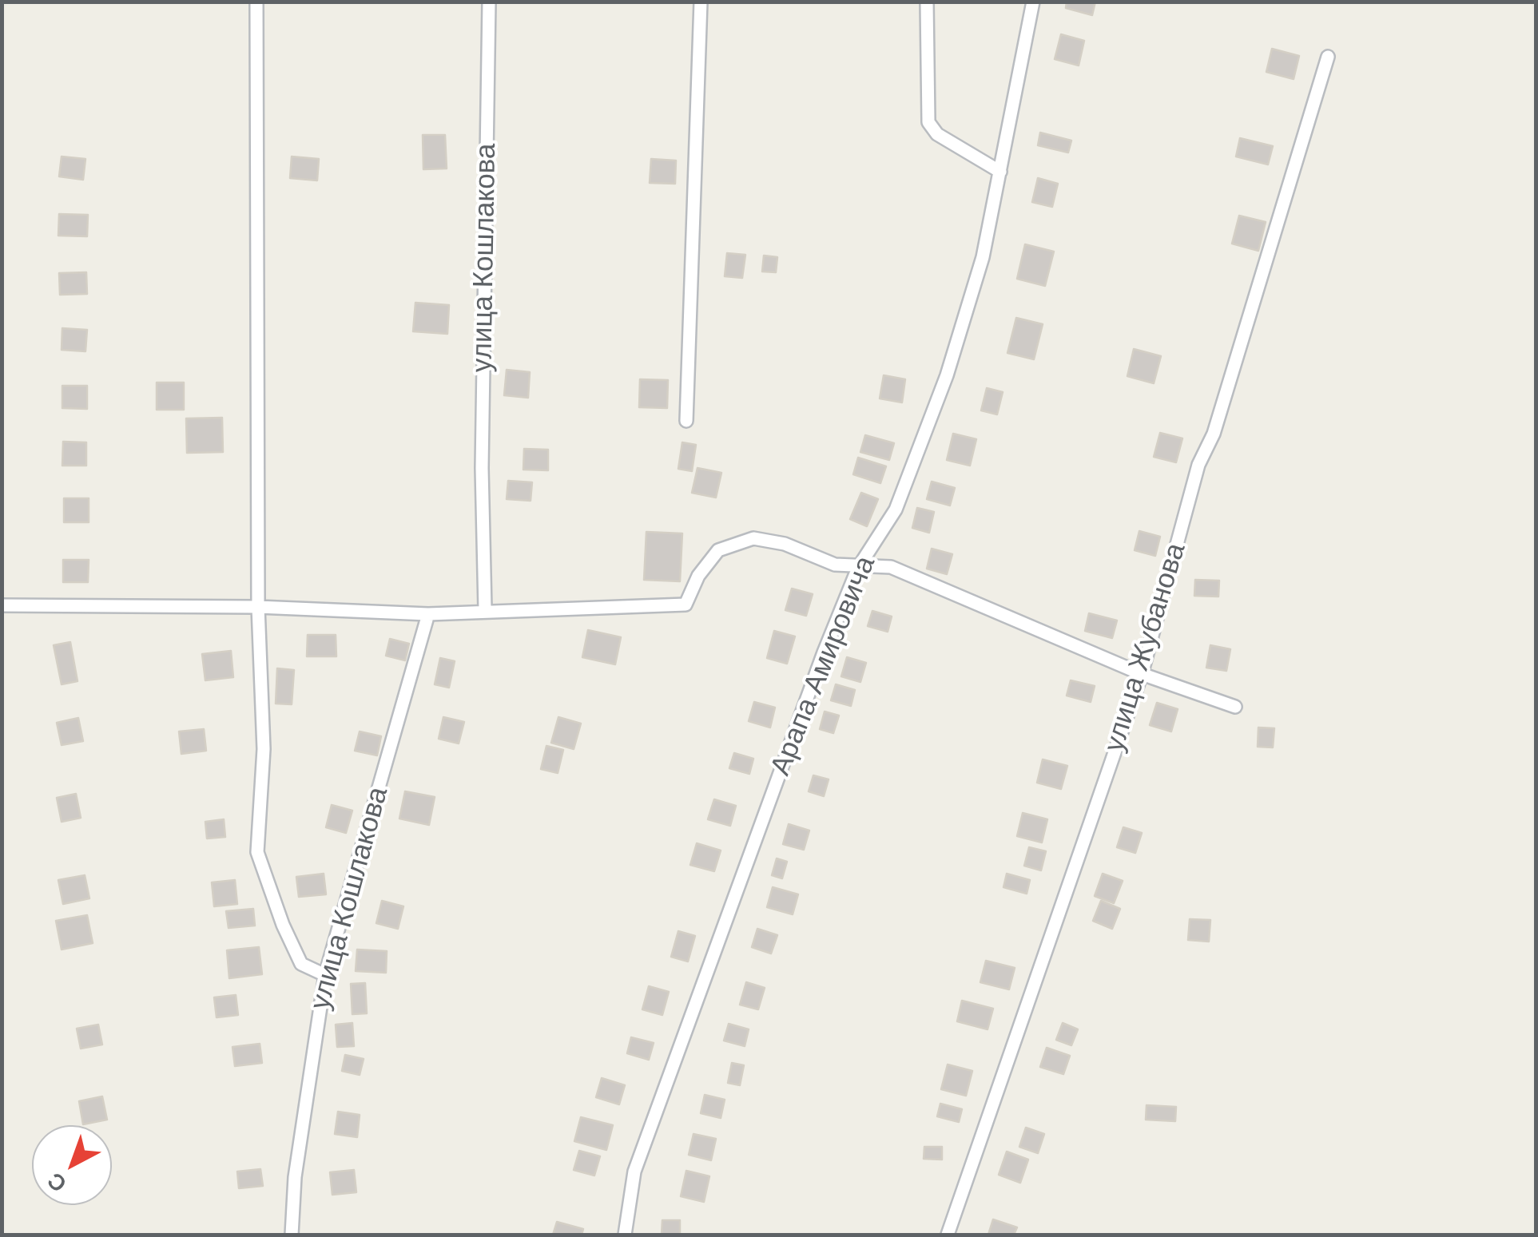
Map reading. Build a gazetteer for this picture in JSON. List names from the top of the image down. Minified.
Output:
{"streets":{"street":["улица Кошлакова","улица Жубанова","Арапа Амировича"]},"north":"bottom left"}
